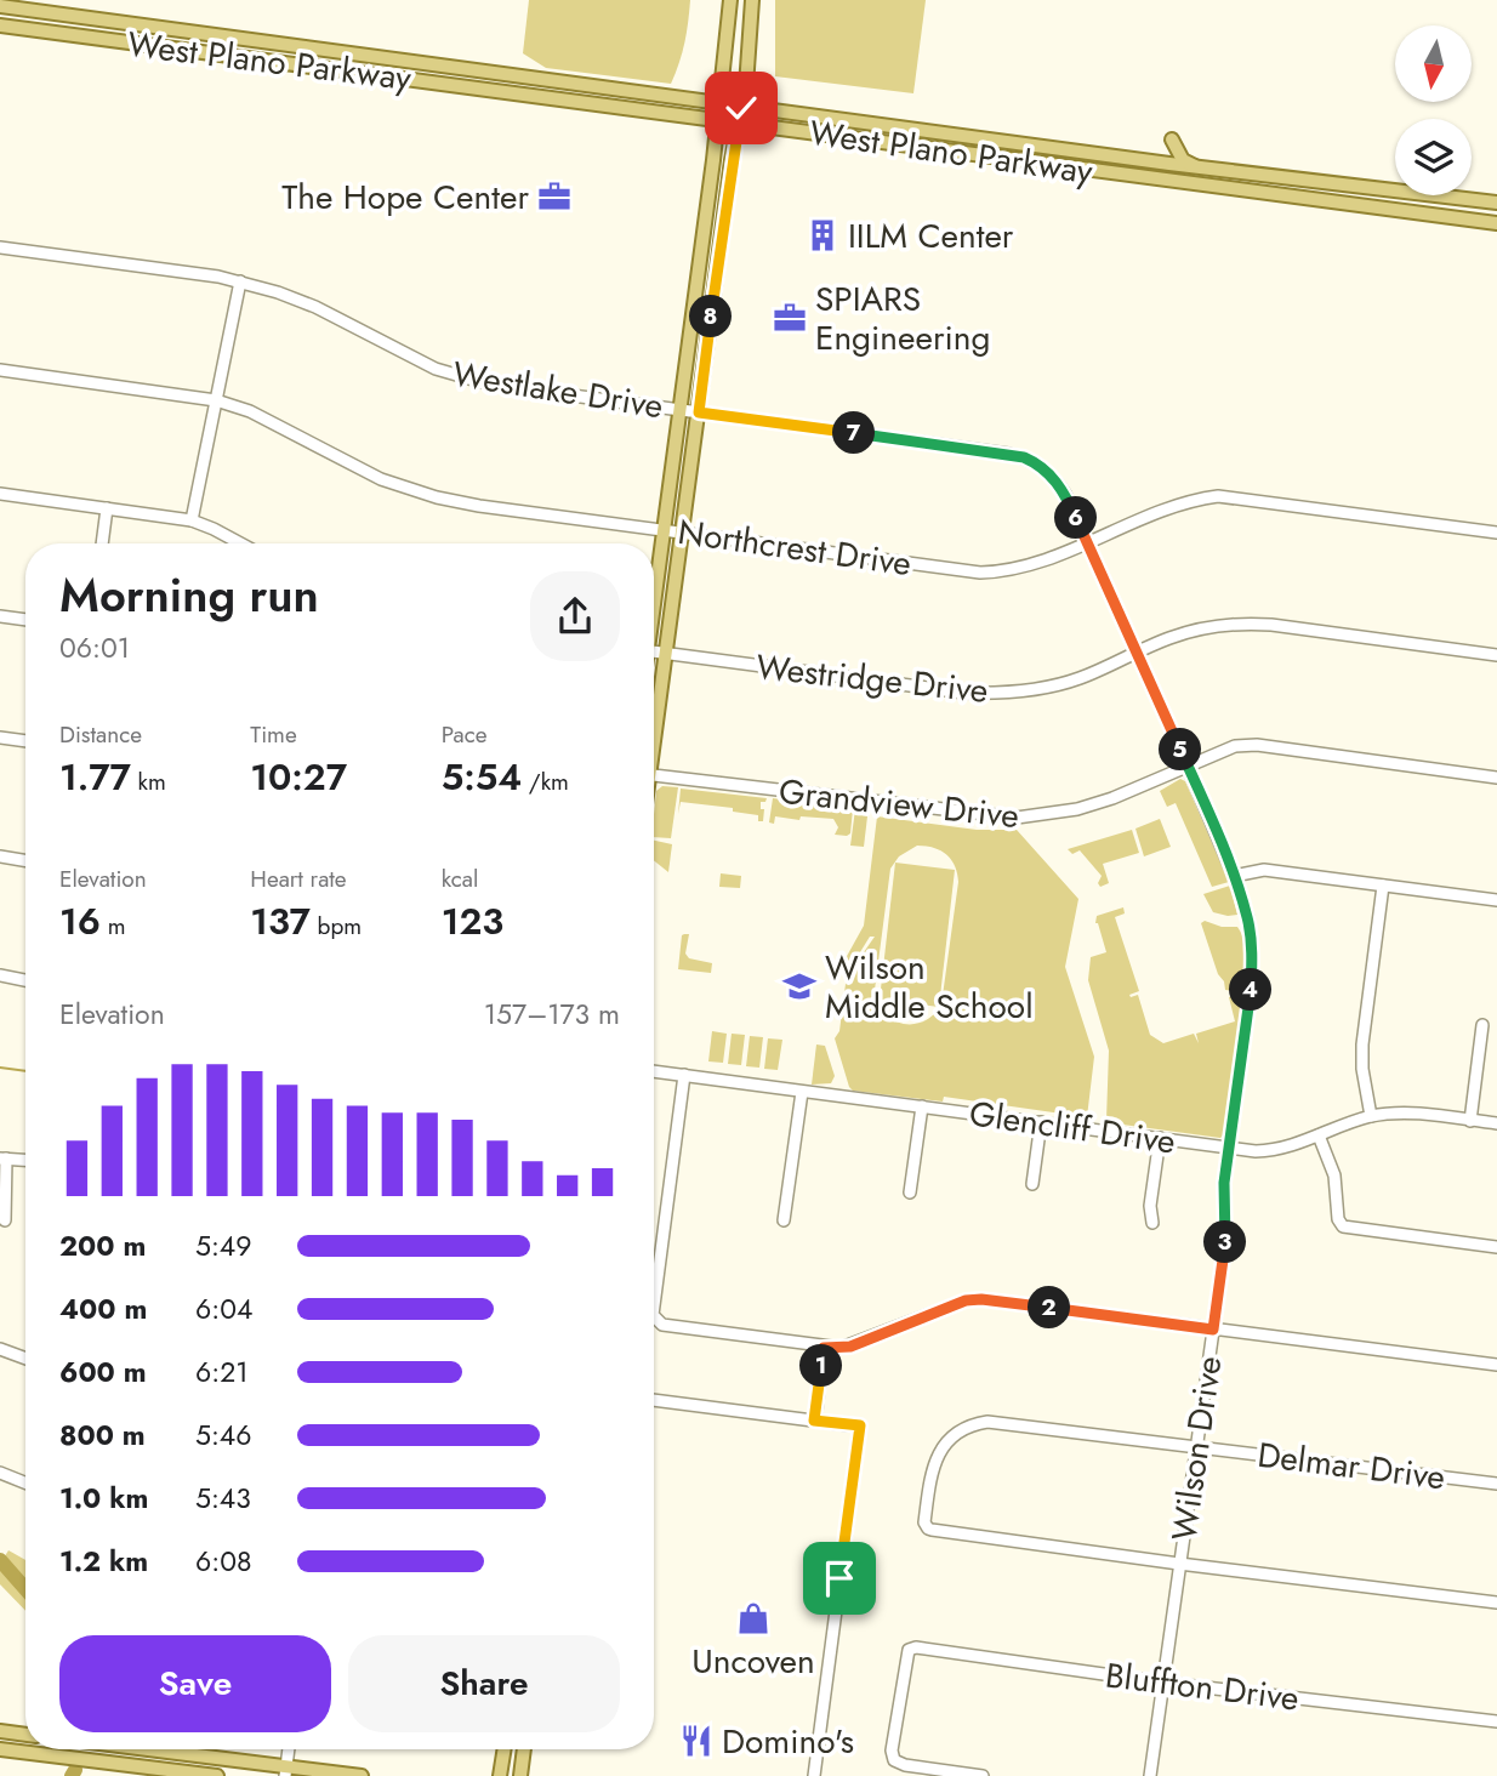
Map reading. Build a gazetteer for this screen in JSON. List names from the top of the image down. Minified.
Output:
{"streets":{"main road":["West Plano Parkway"],"street":["Westlake Drive","Northcrest Drive","Westridge Drive","Grandview Drive","Glencliff Drive","Wilson Drive","Delmar Drive","Bluffton Drive"]},"crossings":[["Westlake Drive","Northcrest Drive"],["Westlake Drive","Wilson Drive"],["Northcrest Drive","Wilson Drive"],["Westridge Drive","Wilson Drive"],["Grandview Drive","Wilson Drive"],["Glencliff Drive","Wilson Drive"],["Wilson Drive","Delmar Drive"],["Wilson Drive","Bluffton Drive"]],"places":{"office":["The Hope Center","SPIARS Engineering"],"building":["IILM Center"],"school or university":["Wilson Middle School"],"shop":["Uncoven"],"restaurant":["Domino's"]},"north":"bottom","page":{"pins":["8","7","6","5","4","3","2","1"],"heading":["Morning run","06:01"],"stats":[["Distance","1.77 km"],["Time","10:27"],["Pace","5:54 /km"],["Elevation","16 m"],["Heart rate","137 bpm"],["kcal","123"]],"chart":["Elevation","157–173 m"],"list":[{"name":"200 m","note":"5:49"},{"name":"400 m","note":"6:04"},{"name":"600 m","note":"6:21"},{"name":"800 m","note":"5:46"},{"name":"1.0 km","note":"5:43"},{"name":"1.2 km","note":"6:08"}],"buttons":["Save","Share"]}}
